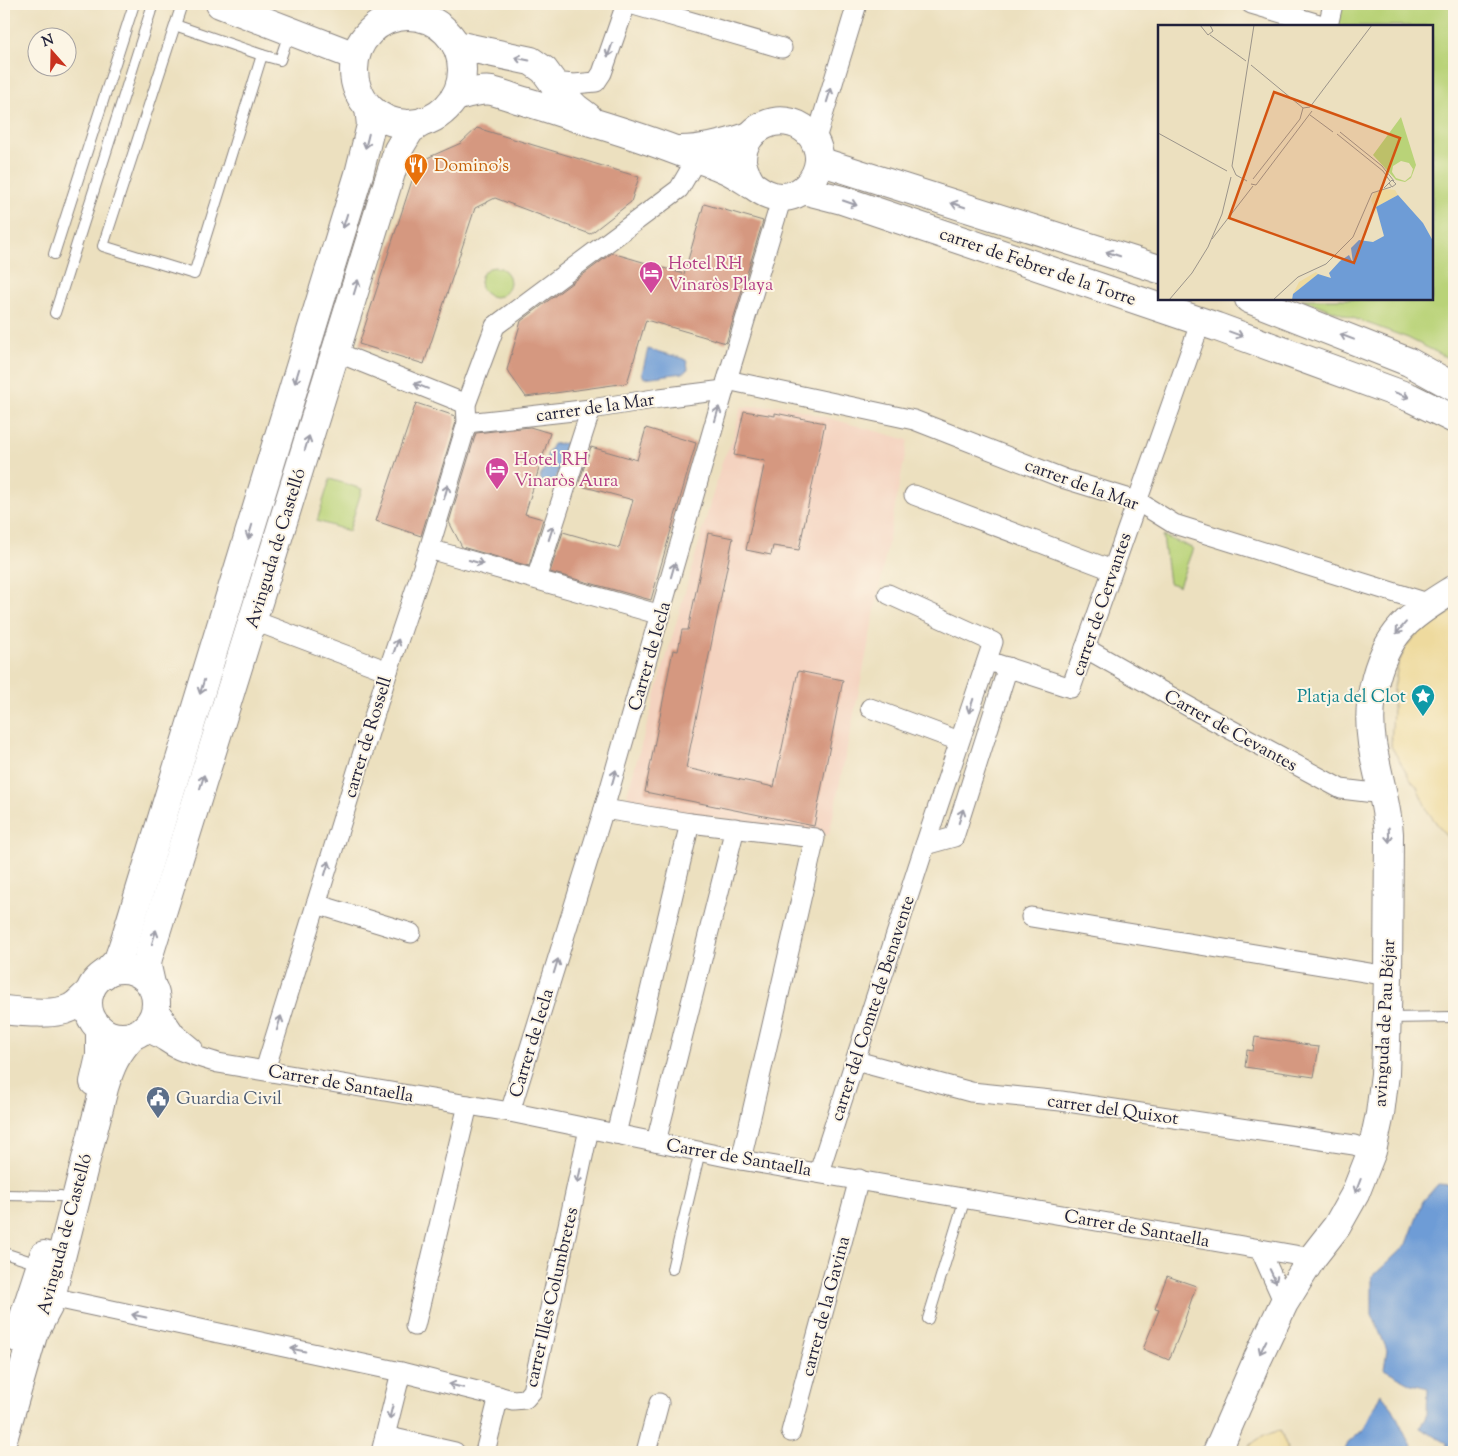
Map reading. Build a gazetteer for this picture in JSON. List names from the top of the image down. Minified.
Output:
{"streets":{"street":["carrer de Febrer de la Torre","carrer de la Mar","Avinguda de Castelló","carrer de Cervantes","Carrer de Iecla","Carrer de Cevantes","carrer de Rossell","carrer del Comte de Benavente","avinguda de Pau Béjar","Carrer de Santaella","carrer del Quixot","carrer Illes Columbretes","carrer de la Gavina"]},"crossings":[["carrer de Febrer de la Torre","carrer de Cervantes"],["carrer de Febrer de la Torre","Carrer de Iecla"],["carrer de la Mar","carrer de Cervantes"],["carrer de la Mar","Carrer de Iecla"],["carrer de la Mar","carrer de Rossell"],["carrer de la Mar","avinguda de Pau Béjar"],["Avinguda de Castelló","Carrer de Santaella"],["Avinguda de Castelló","carrer Illes Columbretes"],["carrer de Cervantes","Carrer de Cevantes"],["Carrer de Iecla","Carrer de Santaella"],["Carrer de Cevantes","avinguda de Pau Béjar"],["carrer de Rossell","Carrer de Santaella"],["carrer del Comte de Benavente","Carrer de Santaella"],["carrer del Comte de Benavente","carrer del Quixot"],["avinguda de Pau Béjar","Carrer de Santaella"],["avinguda de Pau Béjar","carrer del Quixot"],["Carrer de Santaella","carrer Illes Columbretes"],["Carrer de Santaella","carrer de la Gavina"]],"one_way":["carrer de Rossell","avinguda de Pau Béjar"],"places":{"restaurant":["Domino's"],"hotel":["Hotel RH Vinaròs Playa","Hotel RH Vinaròs Aura"],"place":["Platja del Clot"],"public building":["Guardia Civil"]},"north":"top"}
